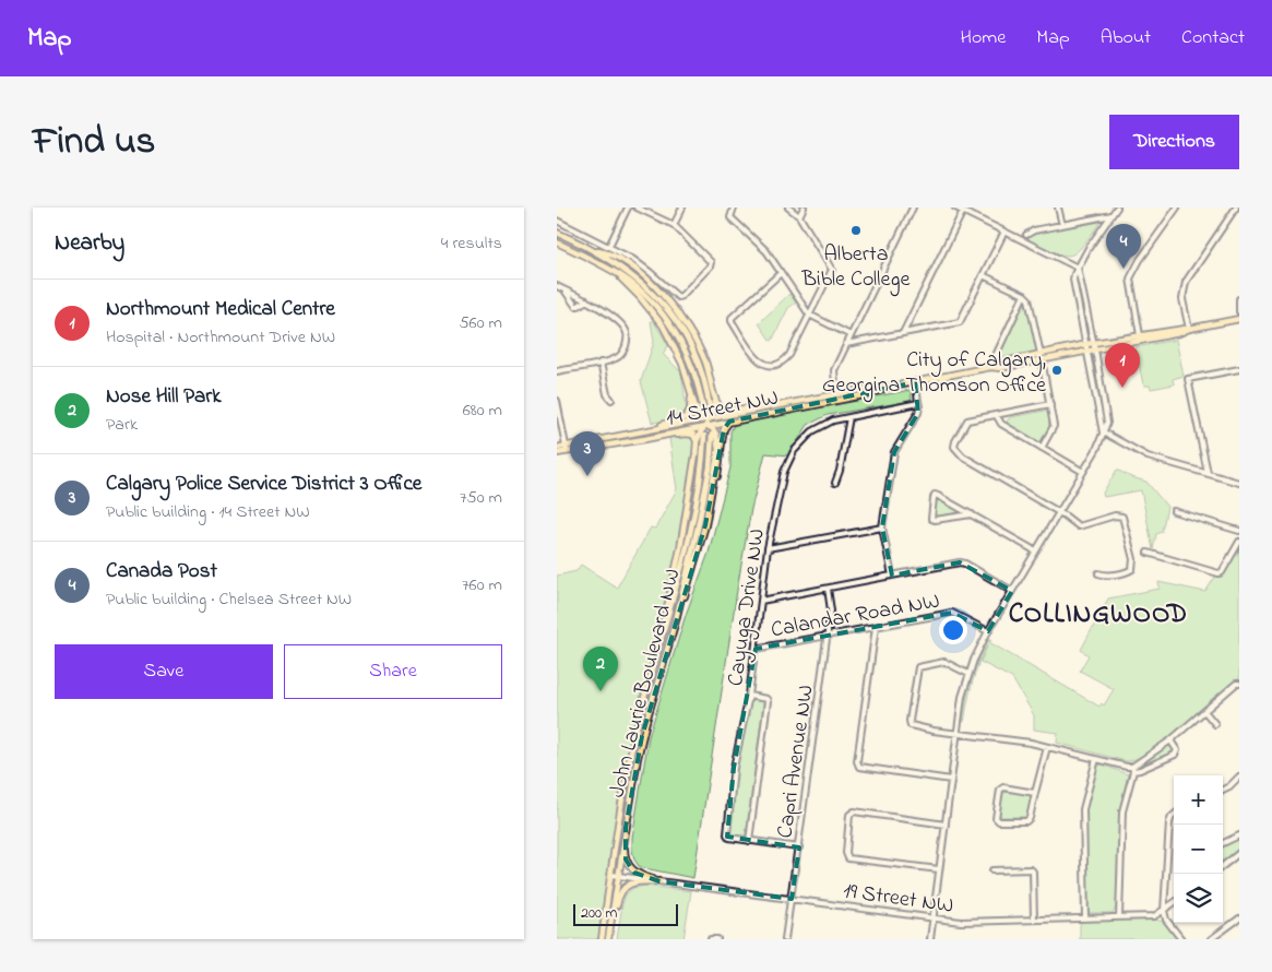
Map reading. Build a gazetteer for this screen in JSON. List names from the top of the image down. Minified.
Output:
{"streets":{"main road":["14 Street NW","John Laurie Boulevard NW"],"street":["Cayuga Drive NW","Calandar Road NW","Capri Avenue NW","19 Street NW"]},"crossings":[["Cayuga Drive NW","Calandar Road NW"],["Cayuga Drive NW","Capri Avenue NW"],["Calandar Road NW","Capri Avenue NW"],["John Laurie Boulevard NW","19 Street NW"],["Capri Avenue NW","19 Street NW"]],"districts":["COLLINGWOOD"],"places":["Alberta Bible College","City of Calgary, Georgina Thomson Office"],"scale_bar":"200 m","page":{"header":"Map","nav":["Home","Map","About","Contact"],"title":"Find us","buttons":["Directions",["Save","Share"]],"heading":["Nearby","4 results"],"pins":["4","1","3","2"],"list":[{"mark":"1","name":"Northmount Medical Centre","note":"Hospital · Northmount Drive NW","value":"560 m"},{"mark":"2","name":"Nose Hill Park","note":"Park","value":"680 m"},{"mark":"3","name":"Calgary Police Service District 3 Office","note":"Public building · 14 Street NW","value":"750 m"},{"mark":"4","name":"Canada Post","note":"Public building · Chelsea Street NW","value":"760 m"}],"map_buttons":["+","−"],"scale":"200 m"}}
